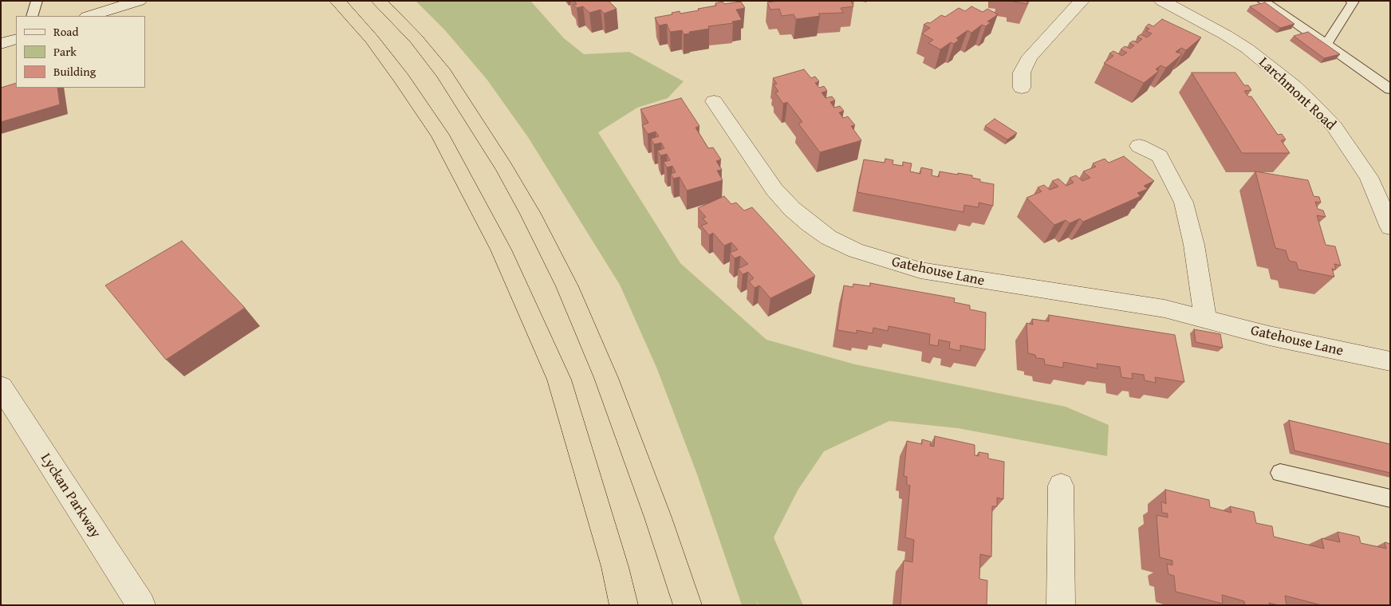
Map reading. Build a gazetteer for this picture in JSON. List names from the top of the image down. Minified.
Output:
{"streets":{"street":["Larchmont Road","Gatehouse Lane","Lyckan Parkway"]},"legend":["Road","Park","Building"]}
